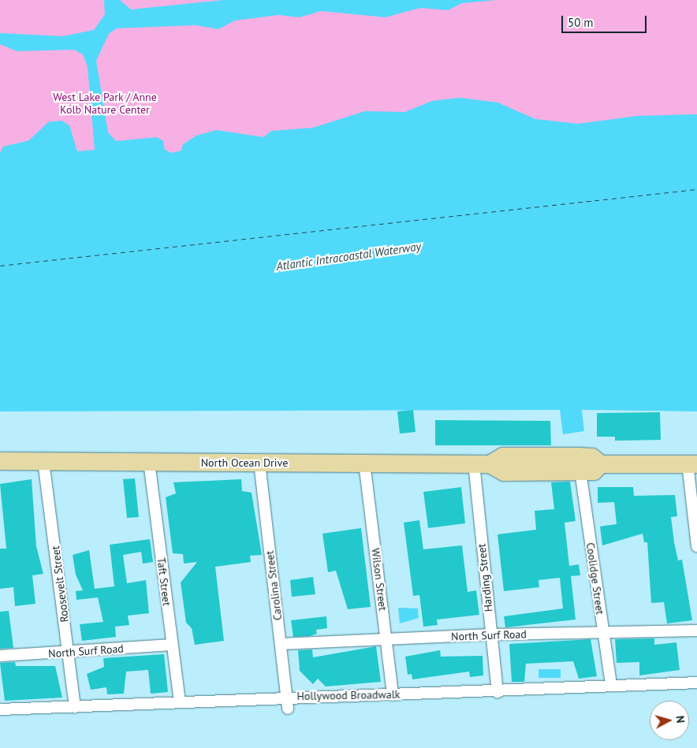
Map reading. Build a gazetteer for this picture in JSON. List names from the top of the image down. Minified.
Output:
{"streets":{"main road":["North Ocean Drive"],"street":["Harding Street","Coolidge Street","Wilson Street","Taft Street","Roosevelt Street","Carolina Street","North Surf Road","Hollywood Broadwalk"]},"crossings":[["North Ocean Drive","Harding Street"],["North Ocean Drive","Coolidge Street"],["North Ocean Drive","Wilson Street"],["North Ocean Drive","Taft Street"],["North Ocean Drive","Roosevelt Street"],["North Ocean Drive","Carolina Street"],["Harding Street","North Surf Road"],["Harding Street","Hollywood Broadwalk"],["Coolidge Street","North Surf Road"],["Coolidge Street","Hollywood Broadwalk"],["Wilson Street","North Surf Road"],["Wilson Street","Hollywood Broadwalk"],["Taft Street","North Surf Road"],["Taft Street","Hollywood Broadwalk"],["Roosevelt Street","North Surf Road"],["Roosevelt Street","Hollywood Broadwalk"],["Carolina Street","North Surf Road"],["Carolina Street","Hollywood Broadwalk"]],"water":["Atlantic Intracoastal Waterway"],"parks":["West Lake Park / Anne Kolb Nature Center"],"scale_bar":"50 m","north":"right"}
